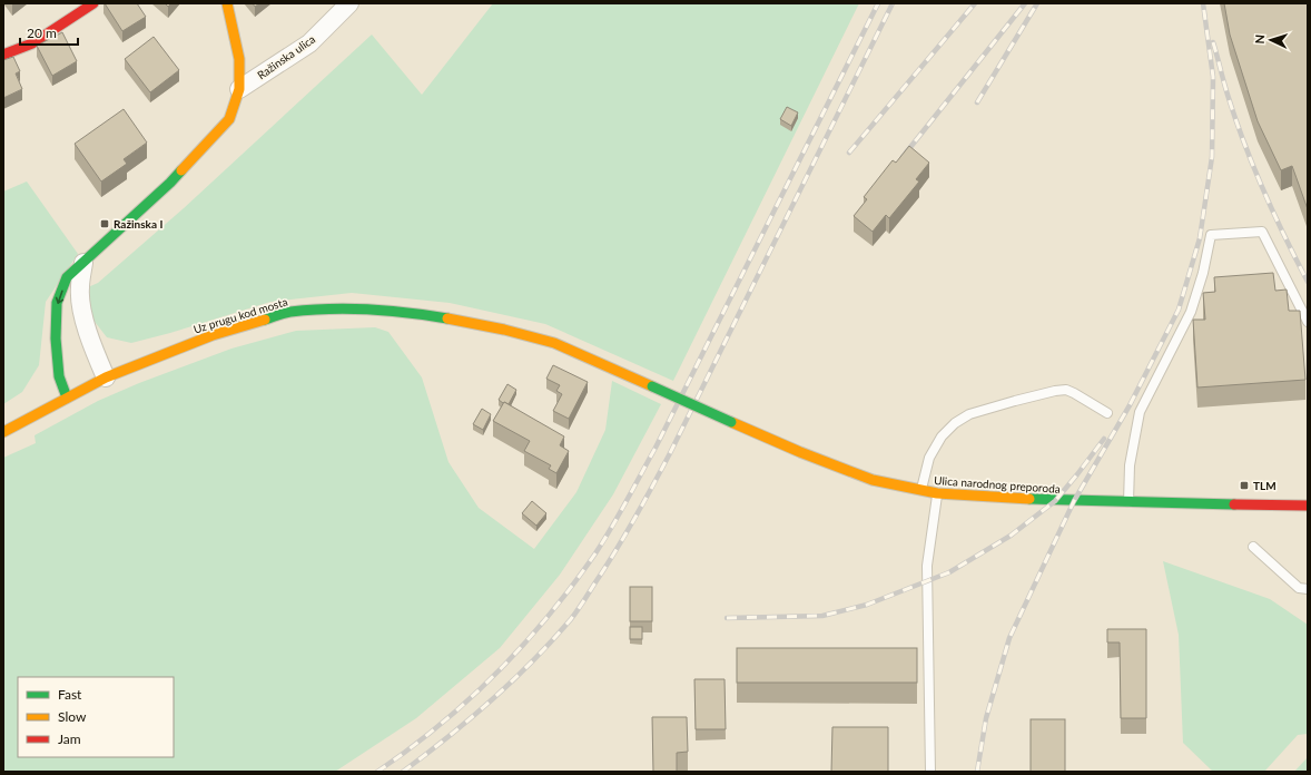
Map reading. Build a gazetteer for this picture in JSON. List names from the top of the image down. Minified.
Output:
{"streets":{"street":["Ražinska ulica","Uz prugu kod mosta","Ulica narodnog preporoda"]},"crossings":[["Uz prugu kod mosta","Ulica narodnog preporoda"]],"places":{"transit":["Ražinska I","TLM"]},"legend":["Fast","Slow","Jam"],"scale_bar":"20 m","north":"left"}
